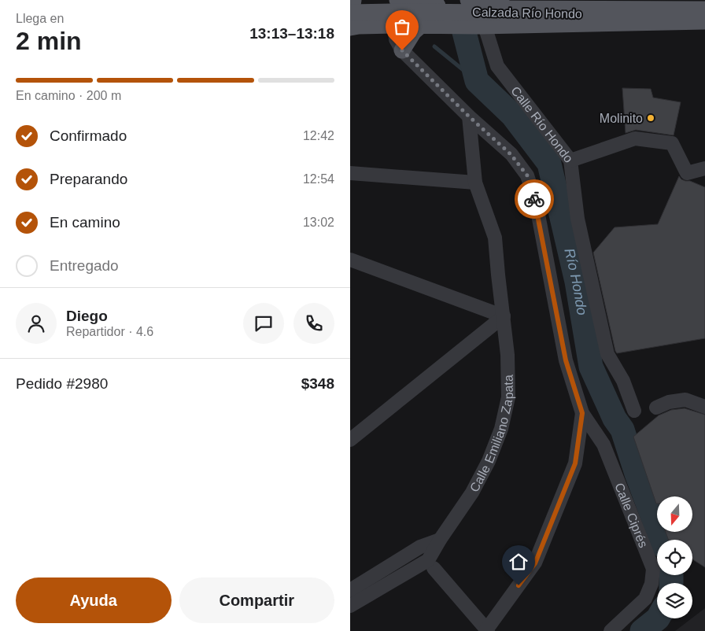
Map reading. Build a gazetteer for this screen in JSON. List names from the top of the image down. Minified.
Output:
{"streets":{"main road":["Calzada Río Hondo"],"street":["Calle Río Hondo","Calle Emiliano Zapata","Calle Ciprés"]},"crossings":[["Calzada Río Hondo","Calle Río Hondo"]],"water":["Río Hondo"],"places":["Molinito"],"north":"bottom","page":{"heading":["2 min","Llega en","13:13–13:18"],"panel":["Diego","Repartidor · 4.6","Pedido #2980","$348"],"bar":"En camino · 200 m","list":[["Confirmado","12:42"],["Preparando","12:54"],["En camino","13:02"],"Entregado"],"buttons":["Ayuda","Compartir"]}}
